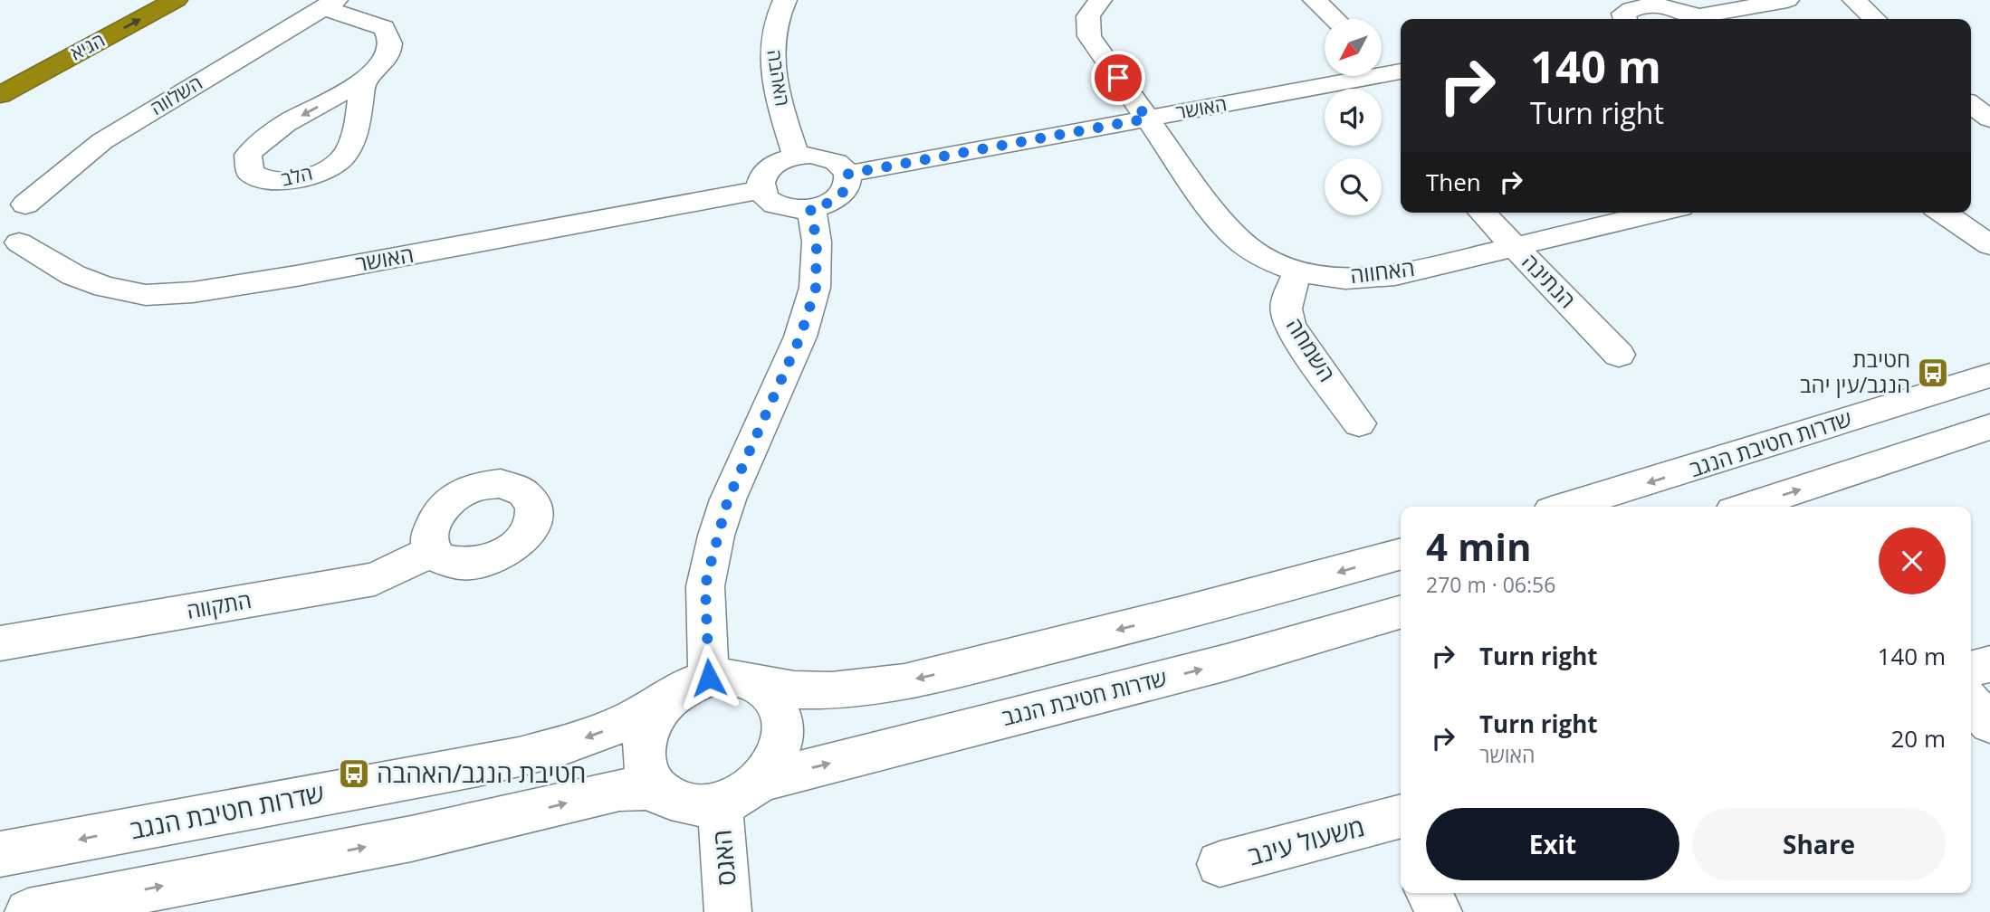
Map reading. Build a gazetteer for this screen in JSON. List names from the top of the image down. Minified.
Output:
{"streets":{"highway":["הגיא"],"street":["האהבה","השלווה","האושר","הלב","האחווה","הנתינה","השמחה","שדרות חטיבת הנגב","התקווה","משעול עינב","האגס"]},"crossings":[["האהבה","האושר"],["השלווה","הלב"],["האושר","האחווה"],["האחווה","הנתינה"],["האחווה","השמחה"],["שדרות חטיבת הנגב","האגס"]],"places":{"bus stop":["חטיבת הנגב/עין יהב","חטיבת הנגב/האהבה"]},"north":"bottom left","page":{"turn":["140 m","Turn right"],"then":"Then","heading":["4 min","270 m · 06:56"],"list":[{"name":"Turn right","value":"140 m"},{"name":"Turn right","note":"האושר","value":"20 m"}],"buttons":["Exit","Share"]}}
